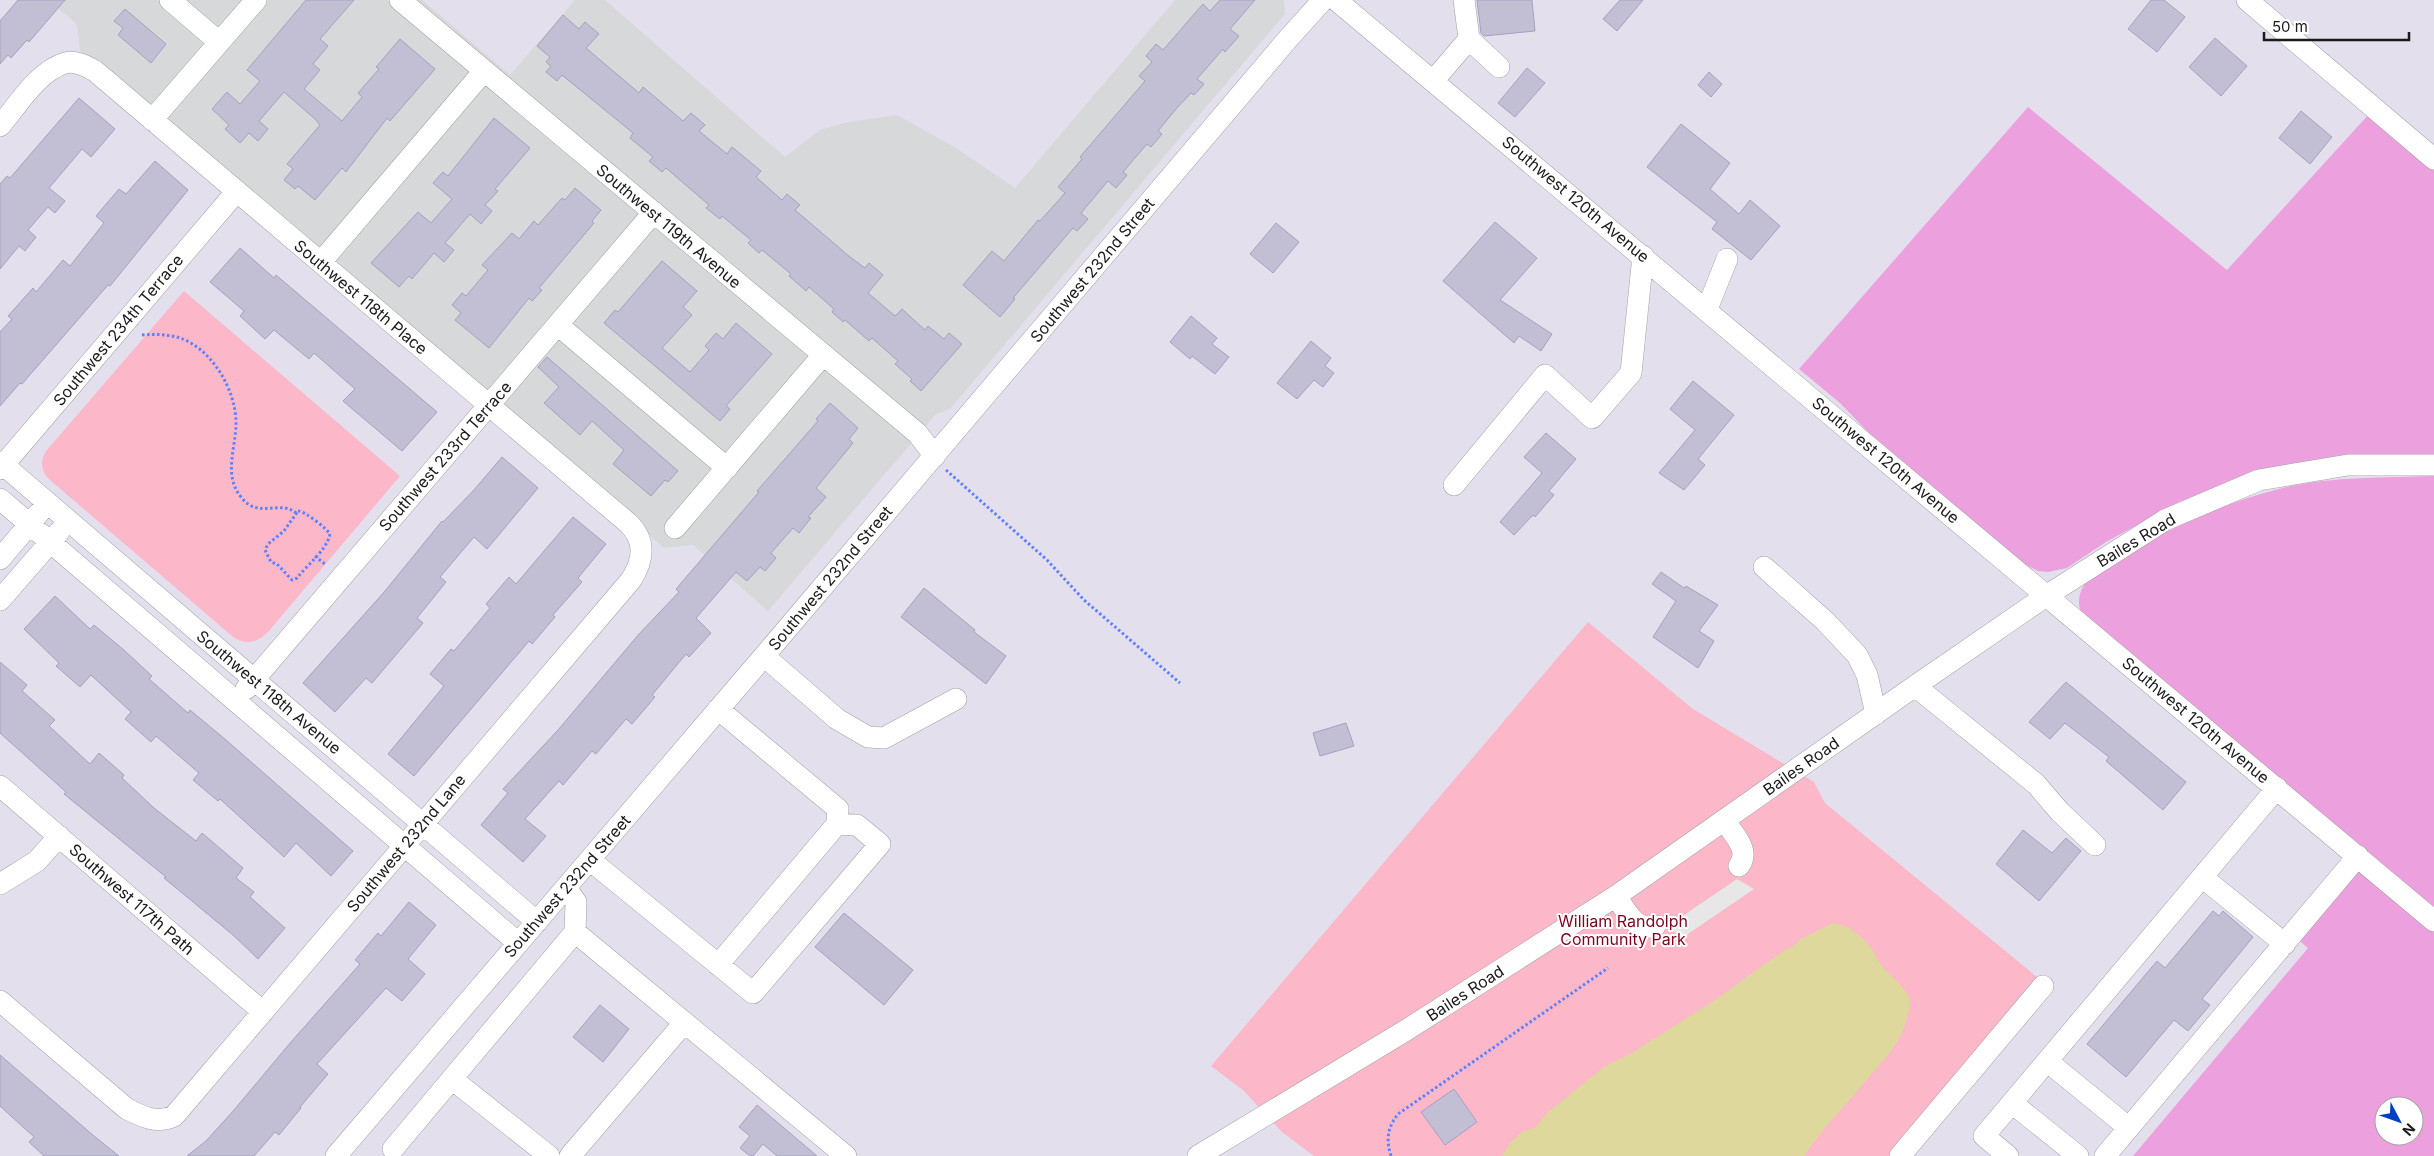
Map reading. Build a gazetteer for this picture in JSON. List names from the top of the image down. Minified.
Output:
{"streets":{"street":["Southwest 120th Avenue","Southwest 119th Avenue","Southwest 232nd Street","Southwest 118th Place","Southwest 234th Terrace","Southwest 233rd Terrace","Bailes Road","Southwest 118th Avenue","Southwest 232nd Lane","Southwest 117th Path"]},"crossings":[["Southwest 120th Avenue","Bailes Road"],["Southwest 119th Avenue","Southwest 232nd Street"],["Southwest 119th Avenue","Southwest 233rd Terrace"],["Southwest 232nd Street","Southwest 118th Avenue"],["Southwest 118th Place","Southwest 234th Terrace"],["Southwest 118th Place","Southwest 233rd Terrace"],["Southwest 118th Place","Southwest 232nd Lane"],["Southwest 234th Terrace","Southwest 118th Avenue"],["Southwest 233rd Terrace","Southwest 118th Avenue"],["Southwest 118th Avenue","Southwest 232nd Lane"],["Southwest 232nd Lane","Southwest 117th Path"]],"parks":["William Randolph Community Park"],"scale_bar":"50 m","north":"bottom right"}
